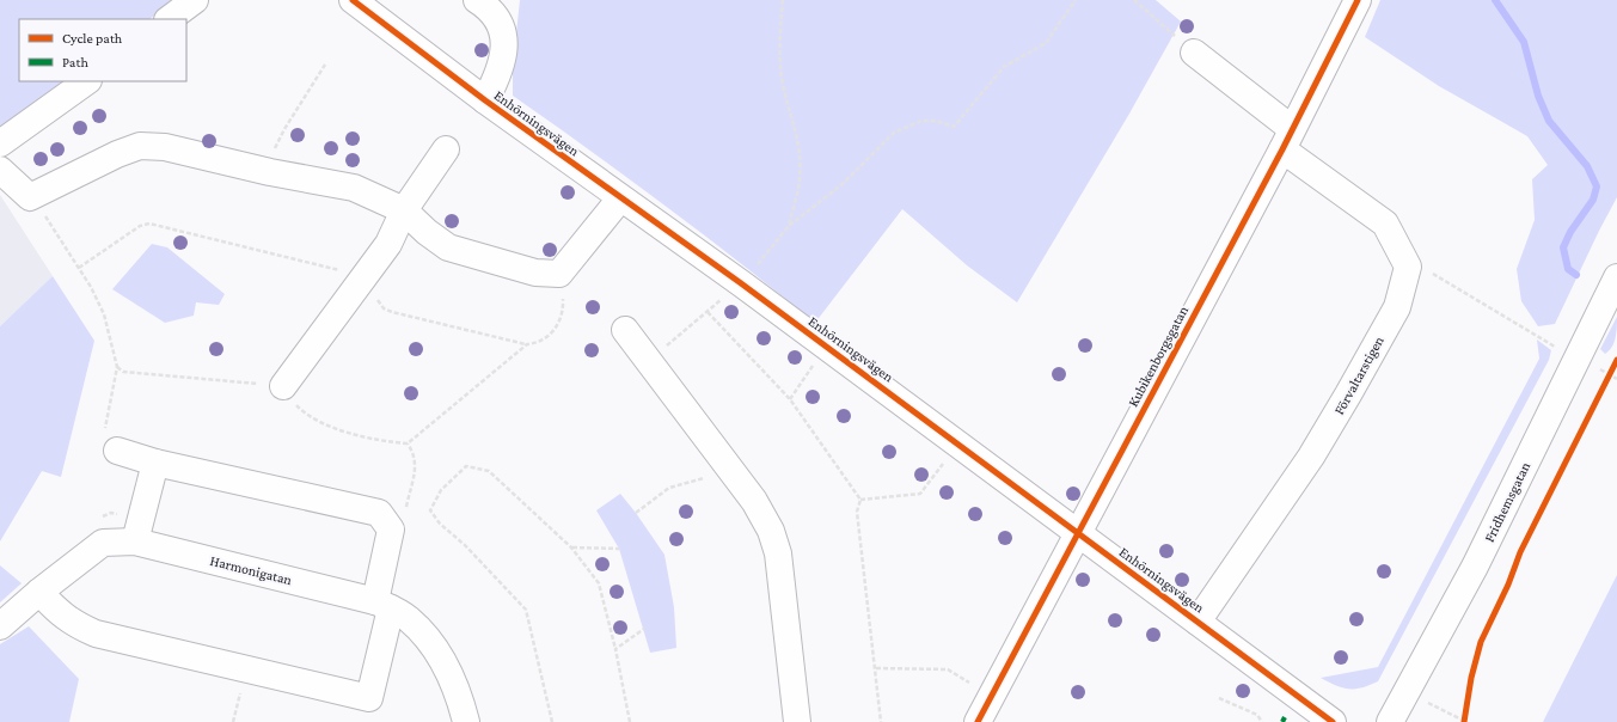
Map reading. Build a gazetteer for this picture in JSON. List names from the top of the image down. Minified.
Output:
{"streets":{"street":["Enhörningsvägen","Kubikenborgsgatan","Förvaltarstigen","Fridhemsgatan","Harmonigatan"]},"crossings":[["Enhörningsvägen","Kubikenborgsgatan"],["Enhörningsvägen","Förvaltarstigen"]],"legend":["Cycle path","Path"]}
